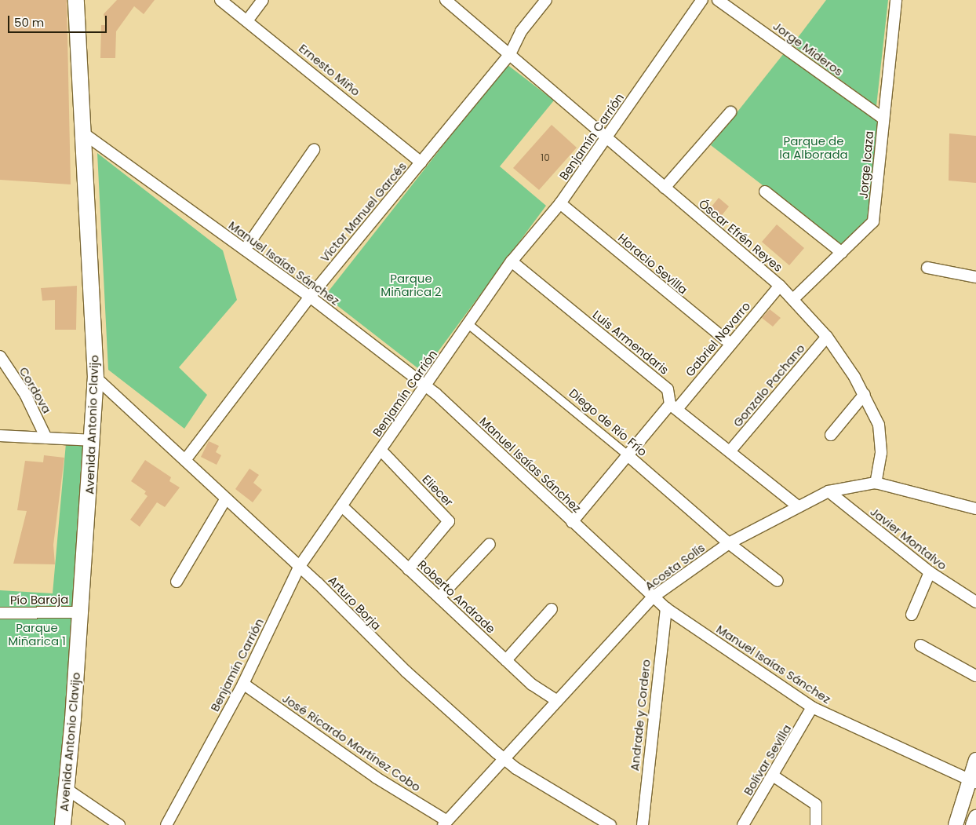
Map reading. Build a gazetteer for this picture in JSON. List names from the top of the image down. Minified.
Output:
{"streets":{"main road":["Avenida Antonio Clavijo"],"street":["Jorge Mideros","Ernesto Miño","Benjamín Carrión","Jorge Icaza","Víctor Manuel Garcés","Óscar Efrén Reyes","Manuel Isaías Sánchez","Horacio Sevilla","Gabriel Navarro","Luis Armendaris","Gonzalo Pachano","Cordova","Diego de Río Frío","Eliecer","Javier Montalvo","Acosta Solís","Roberto Andrade","Pío Baroja","Arturo Borja","Andrade y Cordero","José Ricardo Martínez Cobo","Bolívar Sevilla"]},"crossings":[["Jorge Mideros","Jorge Icaza"],["Ernesto Miño","Víctor Manuel Garcés"],["Benjamín Carrión","Óscar Efrén Reyes"],["Benjamín Carrión","Manuel Isaías Sánchez"],["Benjamín Carrión","Horacio Sevilla"],["Benjamín Carrión","Luis Armendaris"],["Benjamín Carrión","Diego de Río Frío"],["Benjamín Carrión","Eliecer"],["Benjamín Carrión","Roberto Andrade"],["Benjamín Carrión","Arturo Borja"],["Benjamín Carrión","José Ricardo Martínez Cobo"],["Jorge Icaza","Óscar Efrén Reyes"],["Víctor Manuel Garcés","Óscar Efrén Reyes"],["Víctor Manuel Garcés","Manuel Isaías Sánchez"],["Víctor Manuel Garcés","Arturo Borja"],["Óscar Efrén Reyes","Gabriel Navarro"],["Óscar Efrén Reyes","Gonzalo Pachano"],["Óscar Efrén Reyes","Acosta Solís"],["Manuel Isaías Sánchez","Gabriel Navarro"],["Manuel Isaías Sánchez","Avenida Antonio Clavijo"],["Manuel Isaías Sánchez","Acosta Solís"],["Manuel Isaías Sánchez","Andrade y Cordero"],["Manuel Isaías Sánchez","Bolívar Sevilla"],["Horacio Sevilla","Gabriel Navarro"],["Gabriel Navarro","Luis Armendaris"],["Gabriel Navarro","Diego de Río Frío"],["Diego de Río Frío","Acosta Solís"],["Avenida Antonio Clavijo","Pío Baroja"],["Avenida Antonio Clavijo","Arturo Borja"],["Eliecer","Roberto Andrade"],["Javier Montalvo","Acosta Solís"],["Acosta Solís","Roberto Andrade"],["Acosta Solís","Arturo Borja"],["Acosta Solís","José Ricardo Martínez Cobo"]],"parks":["Parque de la Alborada","Parque Miñarica 2","Parque Miñarica 1"],"house_numbers":["10"],"scale_bar":"50 m"}
